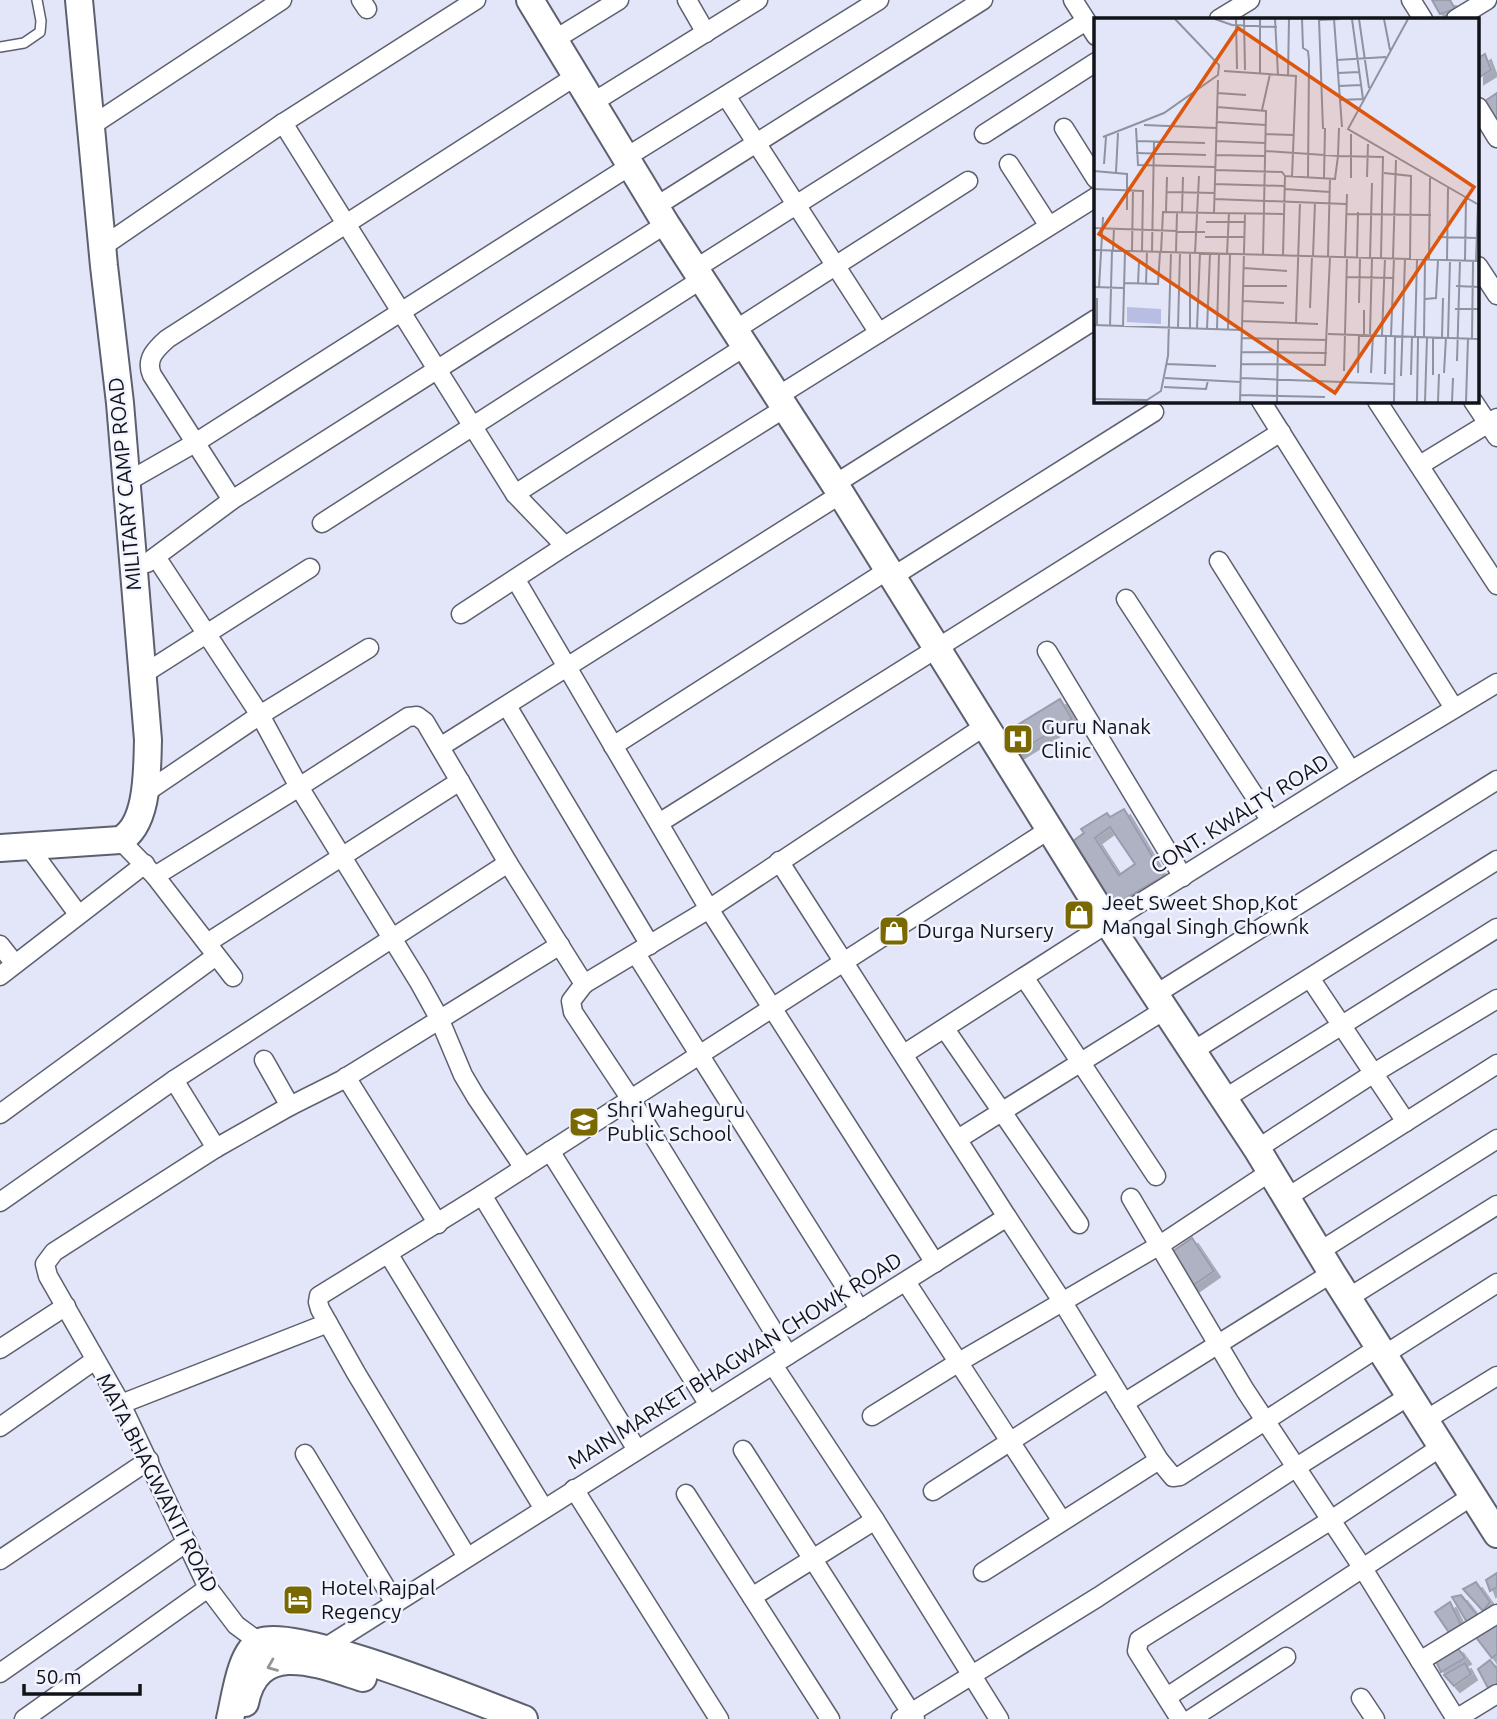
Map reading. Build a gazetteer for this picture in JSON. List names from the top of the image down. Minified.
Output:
{"streets":{"street":["MILITARY CAMP ROAD","CONT. KWALTY ROAD","MAIN MARKET BHAGWAN CHOWK ROAD","MATA BHAGWANTI ROAD"]},"places":{"hospital":["Guru Nanak Clinic"],"shop":["Jeet Sweet Shop,Kot Mangal Singh Chownk","Durga Nursery"],"school or university":["Shri Waheguru Public School"],"hotel":["Hotel Rajpal Regency"]},"scale_bar":"50 m"}
